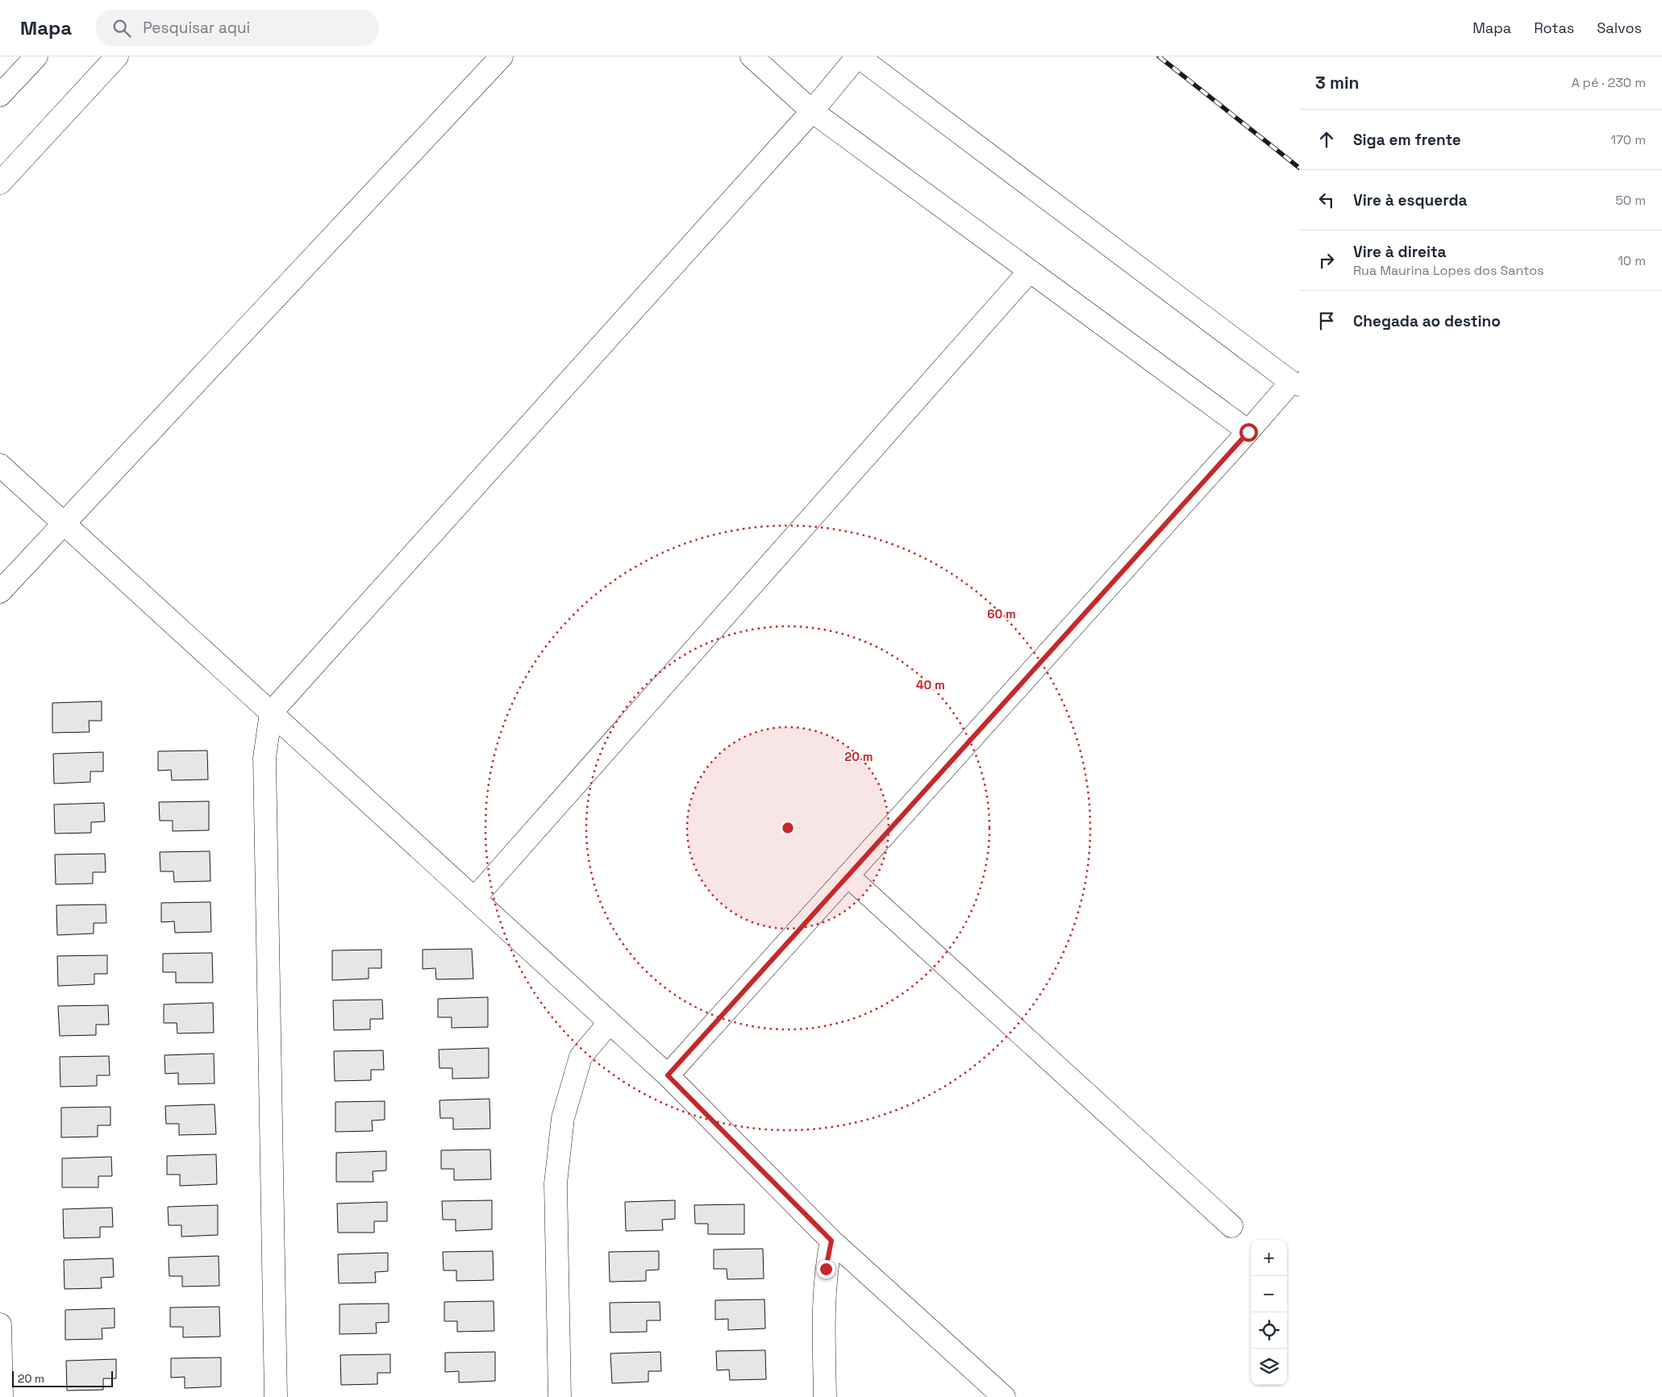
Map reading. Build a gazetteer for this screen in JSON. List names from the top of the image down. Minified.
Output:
{"scale_bar":"20 m","page":{"header":"Mapa","search":"Pesquisar aqui","nav":["Mapa","Rotas","Salvos"],"heading":["3 min","A pé · 230 m"],"list":[["Siga em frente","170 m"],["Vire à esquerda","50 m"],["Vire à direita","Rua Maurina Lopes dos Santos","10 m"],"Chegada ao destino"],"map_buttons":["+","−"],"scale":"20 m"},"rings":["60 m","40 m","20 m"]}
